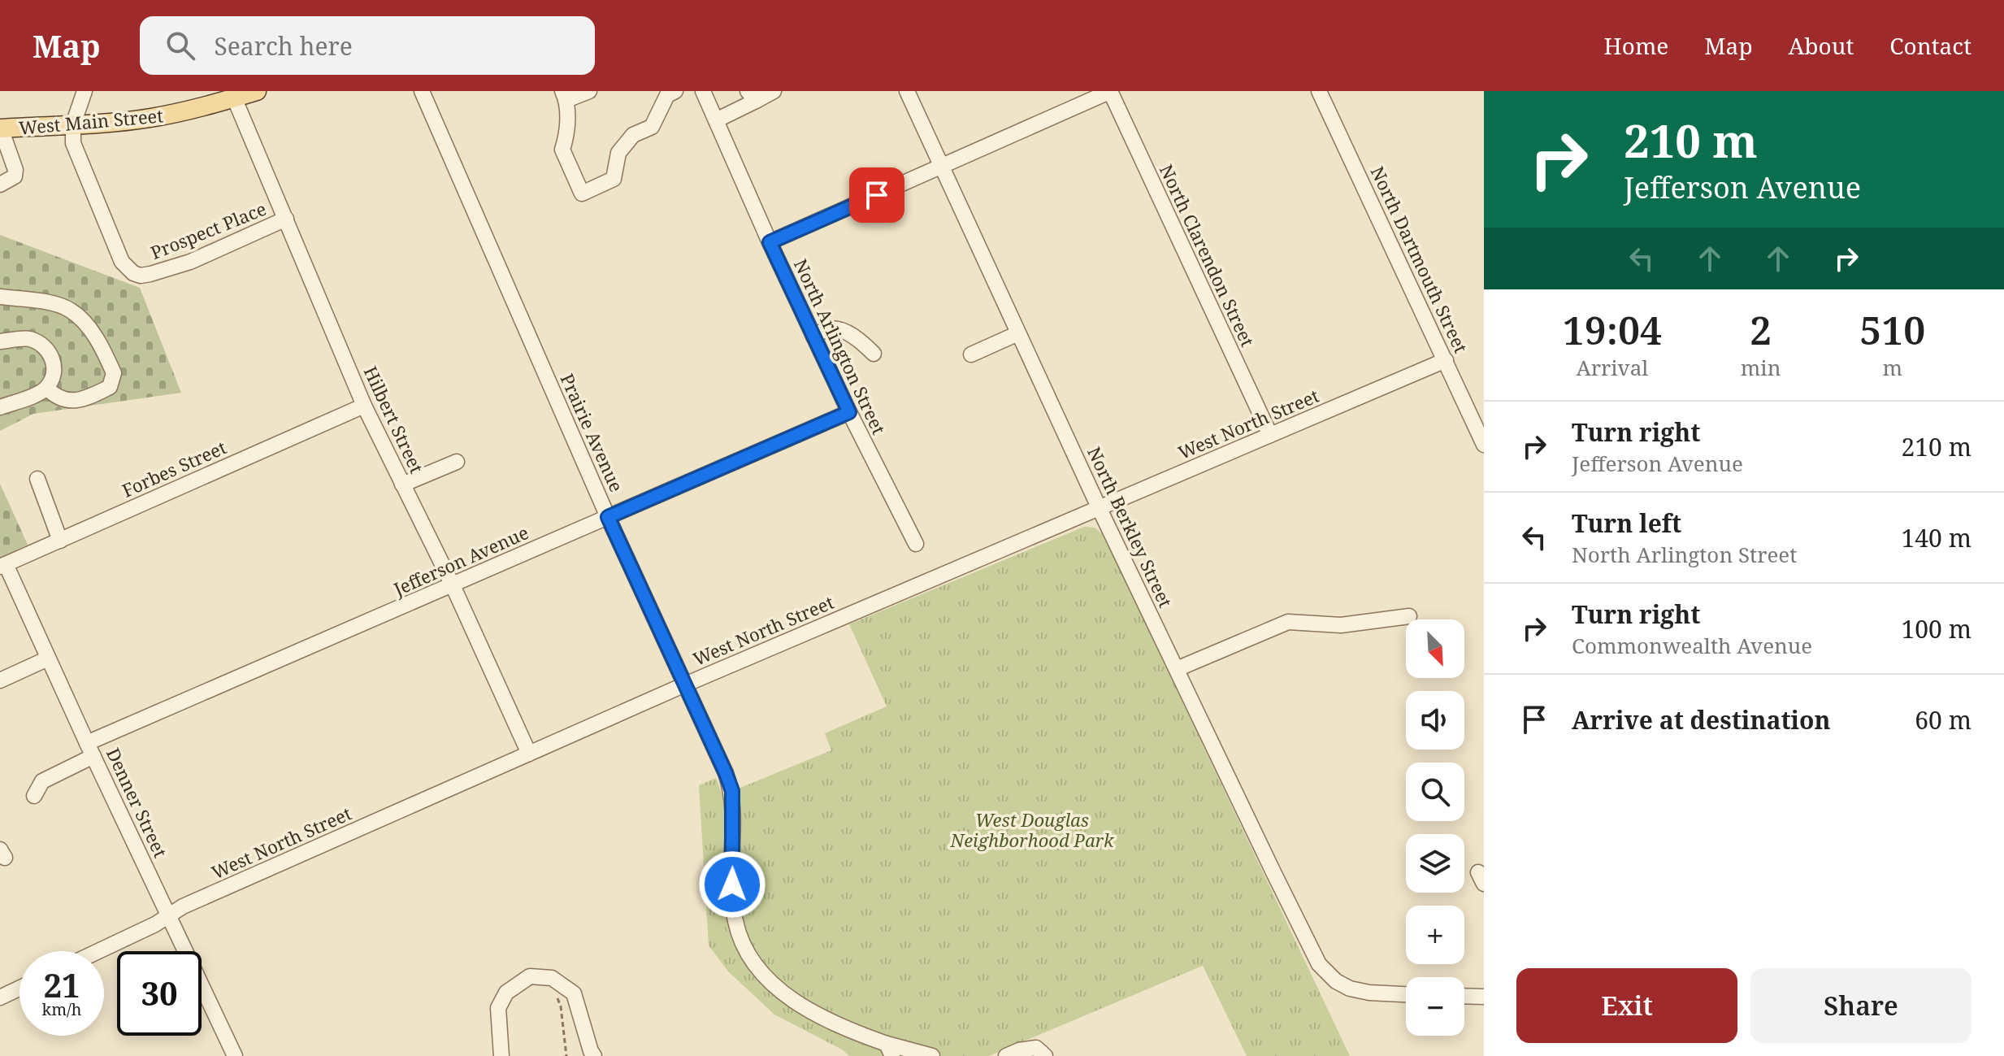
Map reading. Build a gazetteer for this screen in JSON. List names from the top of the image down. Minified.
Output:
{"streets":{"main road":["West Main Street"],"street":["Prospect Place","North Clarendon Street","North Dartmouth Street","North Arlington Street","Hilbert Street","West North Street","Prairie Avenue","Forbes Street","North Berkley Street","Jefferson Avenue","Denner Street"]},"crossings":[["West Main Street","Prospect Place"],["West Main Street","Hilbert Street"],["Prospect Place","Hilbert Street"],["North Clarendon Street","West North Street"],["North Dartmouth Street","West North Street"],["North Arlington Street","Jefferson Avenue"],["Hilbert Street","West North Street"],["Hilbert Street","Forbes Street"],["Hilbert Street","Jefferson Avenue"],["West North Street","Prairie Avenue"],["West North Street","North Berkley Street"],["West North Street","Denner Street"],["Prairie Avenue","Jefferson Avenue"],["Forbes Street","Denner Street"],["Jefferson Avenue","Denner Street"]],"parks":["West Douglas Neighborhood Park"],"north":"bottom right","page":{"header":"Map","search":"Search here","nav":["Home","Map","About","Contact"],"turn":["210 m","Jefferson Avenue"],"eta":["19:04","Arrival","2","min","510","m"],"list":[{"name":"Turn right","note":"Jefferson Avenue","value":"210 m"},{"name":"Turn left","note":"North Arlington Street","value":"140 m"},{"name":"Turn right","note":"Commonwealth Avenue","value":"100 m"},{"name":"Arrive at destination","value":"60 m"}],"map_buttons":["+","−"],"speed":"21 km/h","limit":"30","buttons":["Exit","Share"]}}
